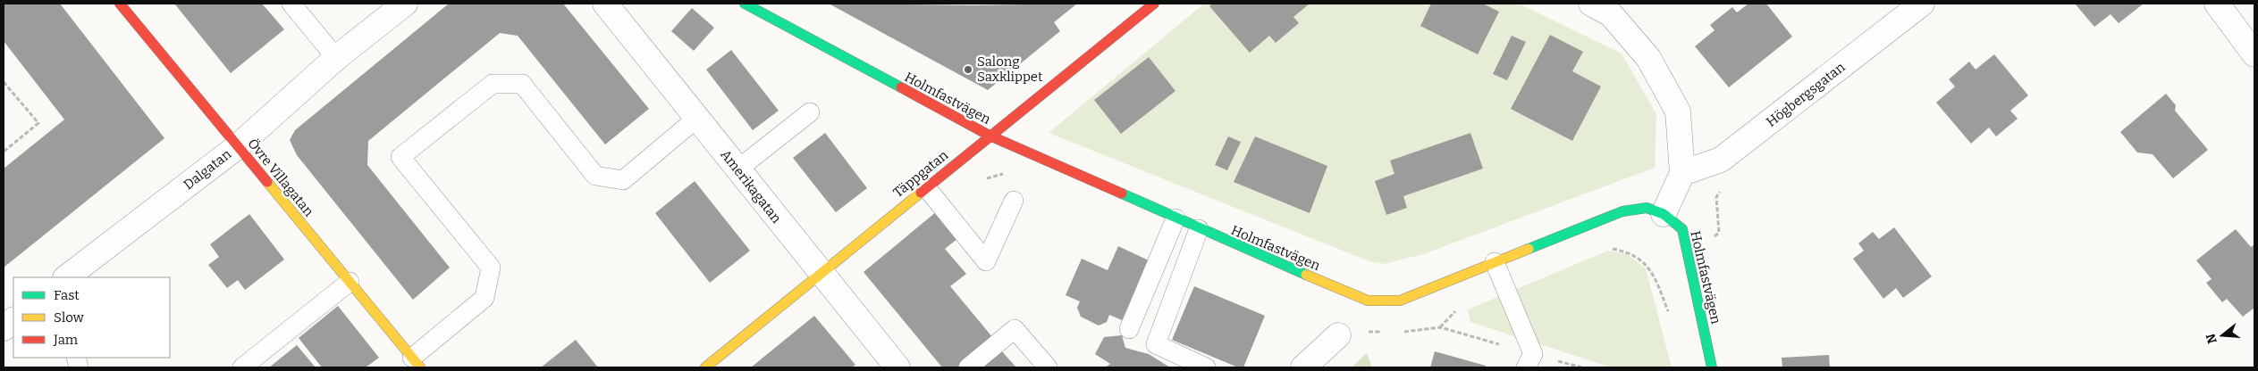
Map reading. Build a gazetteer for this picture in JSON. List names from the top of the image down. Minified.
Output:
{"streets":{"street":["Högbergsgatan","Holmfastvägen","Dalgatan","Täppgatan","Övre Villagatan","Amerikagatan"]},"crossings":[["Holmfastvägen","Täppgatan"],["Dalgatan","Övre Villagatan"],["Täppgatan","Amerikagatan"]],"places":["Salong Saxklippet"],"legend":["Fast","Slow","Jam"],"north":"left"}
